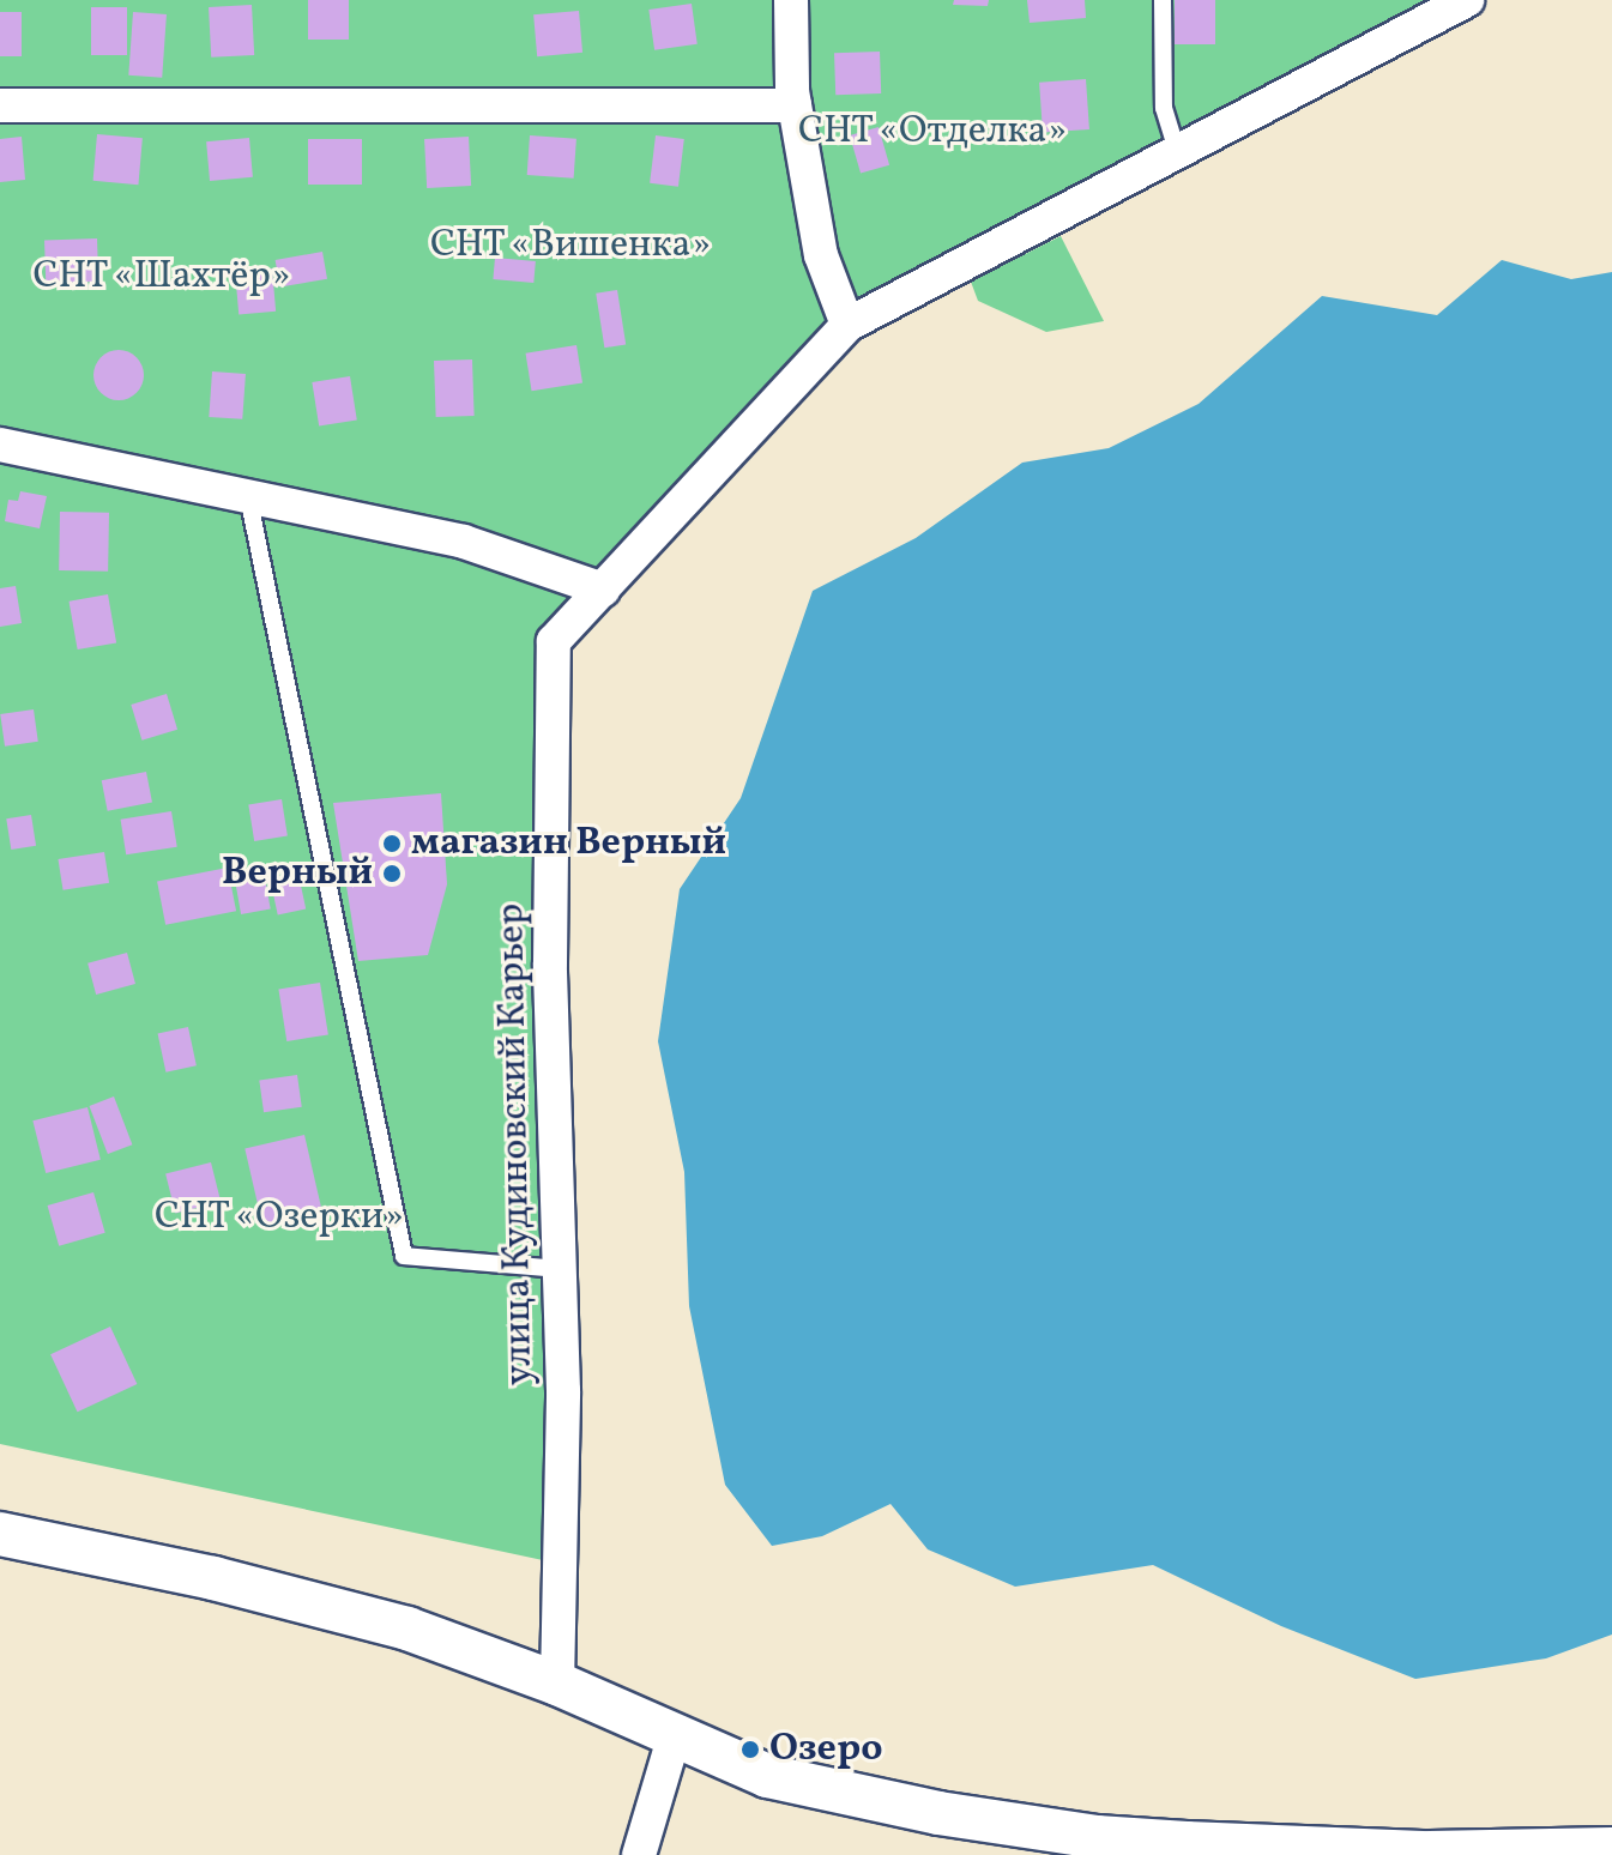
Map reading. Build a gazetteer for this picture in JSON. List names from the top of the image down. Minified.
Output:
{"streets":{"street":["улица Кудиновский Карьер"]},"parks":["СНТ «Отделка»","СНТ «Вишенка»","СНТ «Шахтёр»","СНТ «Озерки»"],"places":["магазин Верный","Верный","Озеро"]}
